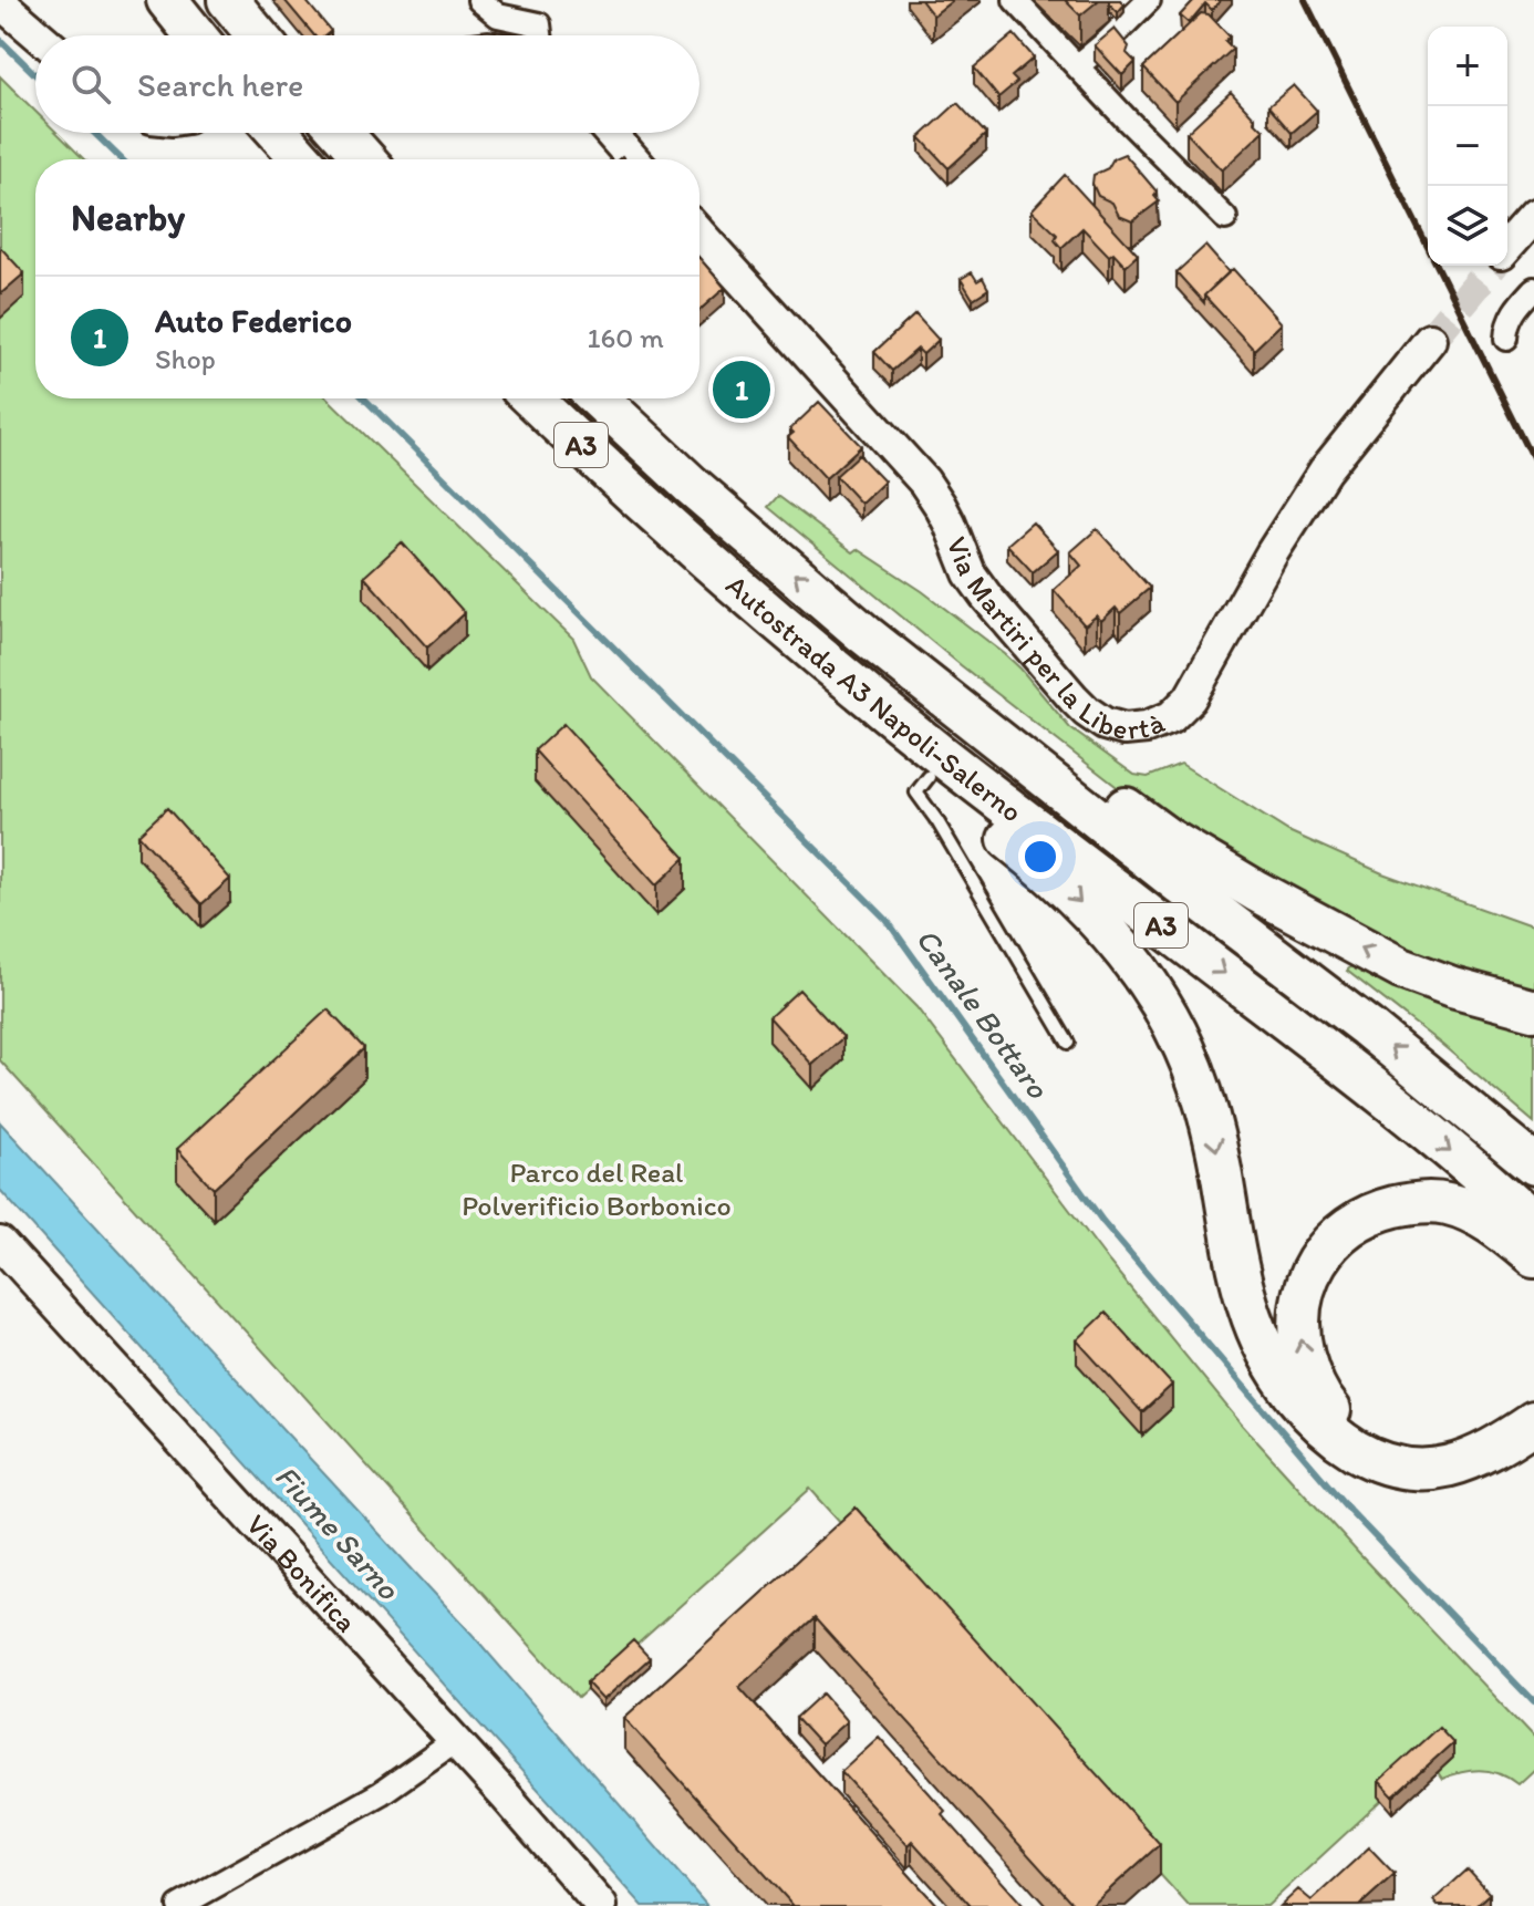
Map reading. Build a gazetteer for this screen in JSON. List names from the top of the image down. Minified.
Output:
{"streets":{"highway":["A3","Autostrada A3 Napoli-Salerno"],"street":["Via Martiri per la Libertà","Via Bonifica"]},"water":["Canale Bottaro","Fiume Sarno"],"parks":["Parco del Real Polverificio Borbonico"],"page":{"map_buttons":["+","−"],"search":"Search here","heading":"Nearby","list":[{"mark":"1","name":"Auto Federico","note":"Shop","value":"160 m"}],"pins":"1"}}
